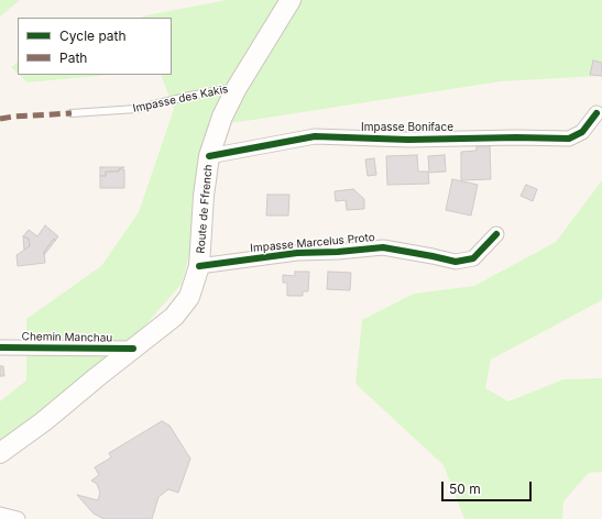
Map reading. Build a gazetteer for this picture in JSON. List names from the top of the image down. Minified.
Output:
{"streets":{"main road":["Route de Ffrench"],"street":["Impasse Boniface","Impasse Marcelus Proto","Chemin Manchau"],"lane":["Impasse des Kakis"]},"crossings":[["Impasse des Kakis","Route de Ffrench"],["Impasse Boniface","Route de Ffrench"],["Route de Ffrench","Impasse Marcelus Proto"],["Route de Ffrench","Chemin Manchau"]],"legend":["Cycle path","Path"],"scale_bar":"50 m"}
